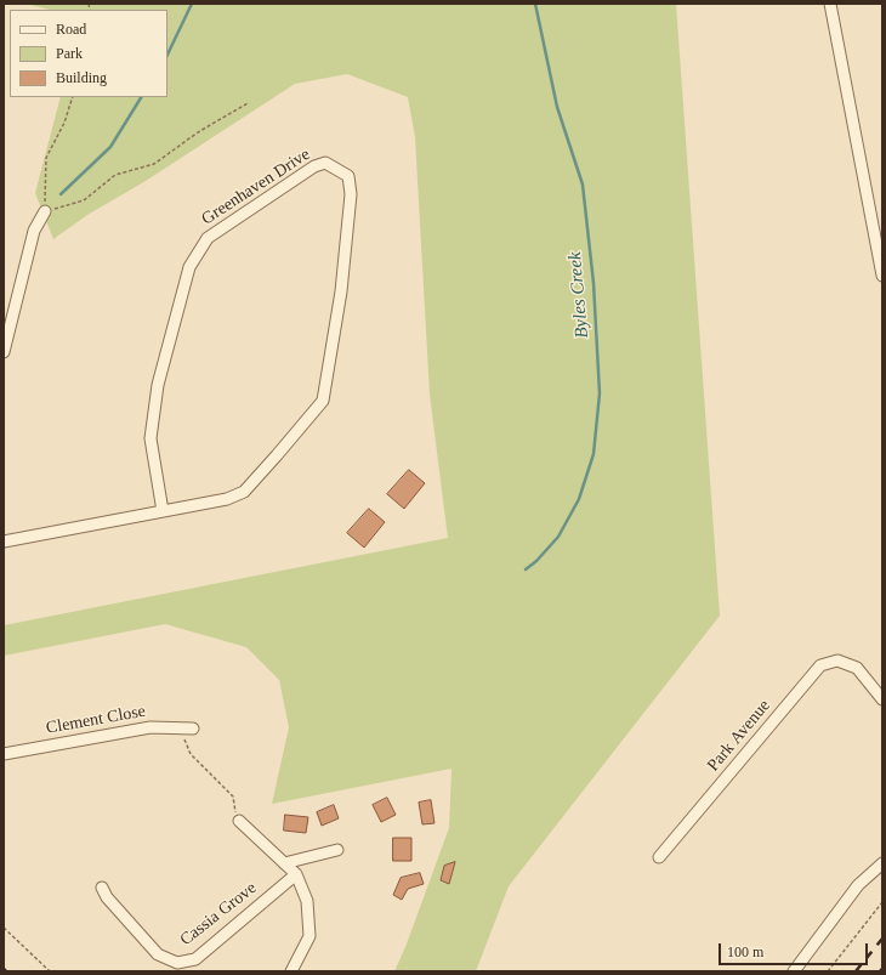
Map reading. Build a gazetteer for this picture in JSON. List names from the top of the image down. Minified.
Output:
{"streets":{"street":["Greenhaven Drive","Clement Close","Park Avenue","Cassia Grove"]},"water":["Byles Creek"],"legend":["Road","Park","Building"],"scale_bar":"100 m"}
